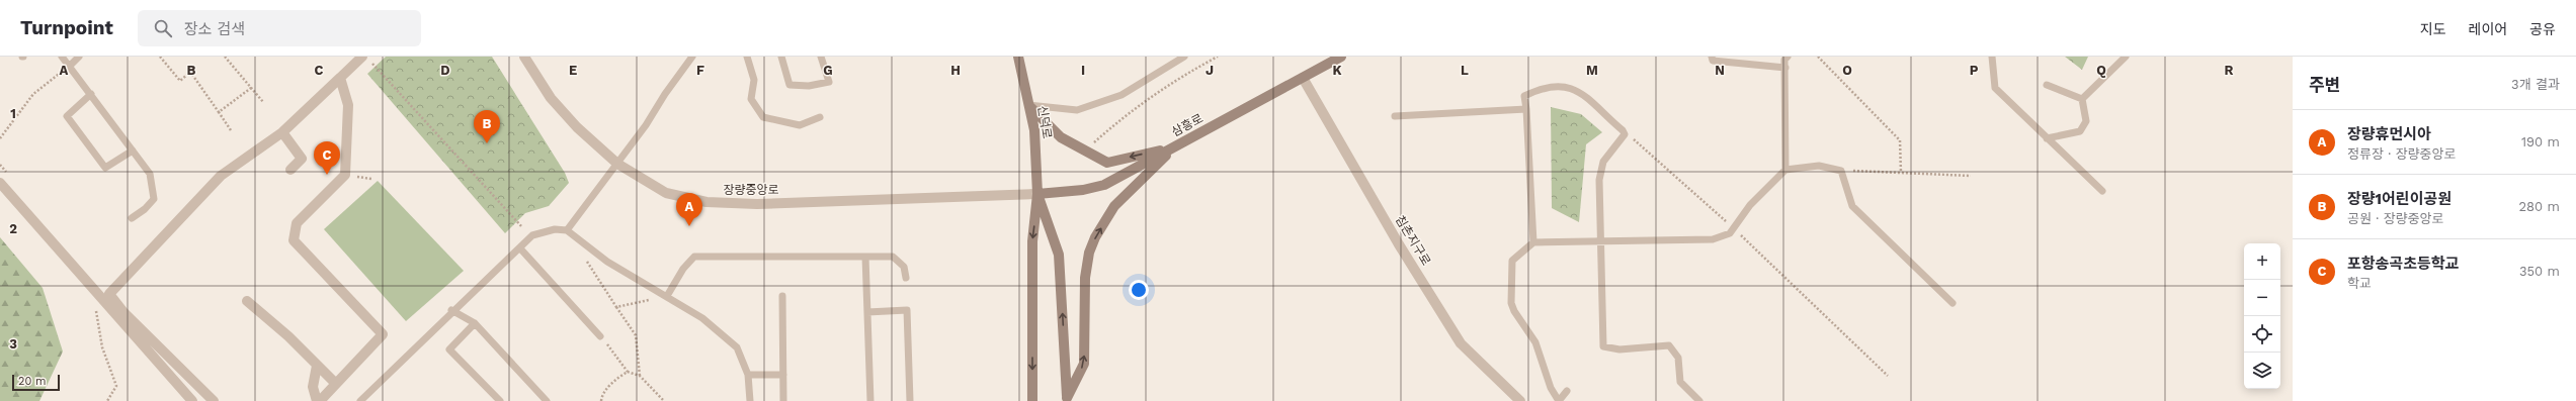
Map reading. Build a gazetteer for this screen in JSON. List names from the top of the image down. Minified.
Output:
{"streets":{"main road":["신덕로","삼흥로"],"street":["장량중앙로","침촌지구로"]},"crossings":[["신덕로","삼흥로"],["신덕로","장량중앙로"],["삼흥로","장량중앙로"],["삼흥로","침촌지구로"]],"scale_bar":"20 m","page":{"header":"Turnpoint","search":"장소 검색","nav":["지도","레이어","공유"],"heading":["주변","3개 결과"],"list":[{"mark":"A","name":"장량휴먼시아","note":"정류장 · 장량중앙로","value":"190 m"},{"mark":"B","name":"장량1어린이공원","note":"공원 · 장량중앙로","value":"280 m"},{"mark":"C","name":"포항송곡초등학교","note":"학교","value":"350 m"}],"pins":["B","C","A"],"map_buttons":["+","−"],"scale":"20 m"},"grid":{"columns":["A","B","C","D","E","F","G","H","I","J","K","L","M","N","O","P","Q","R"],"rows":["1","2","3"]}}
